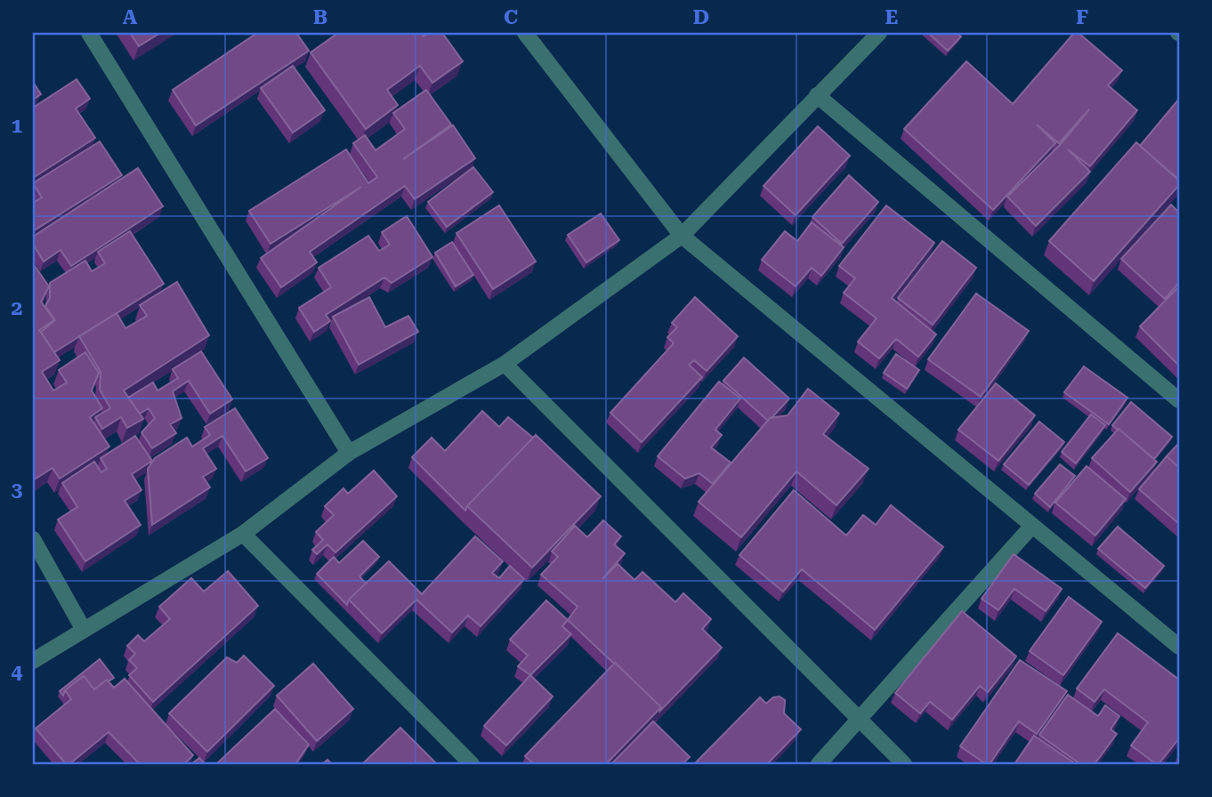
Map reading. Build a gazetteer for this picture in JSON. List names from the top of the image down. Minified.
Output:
{"grid":{"columns":["A","B","C","D","E","F"],"rows":["1","2","3","4"]}}
